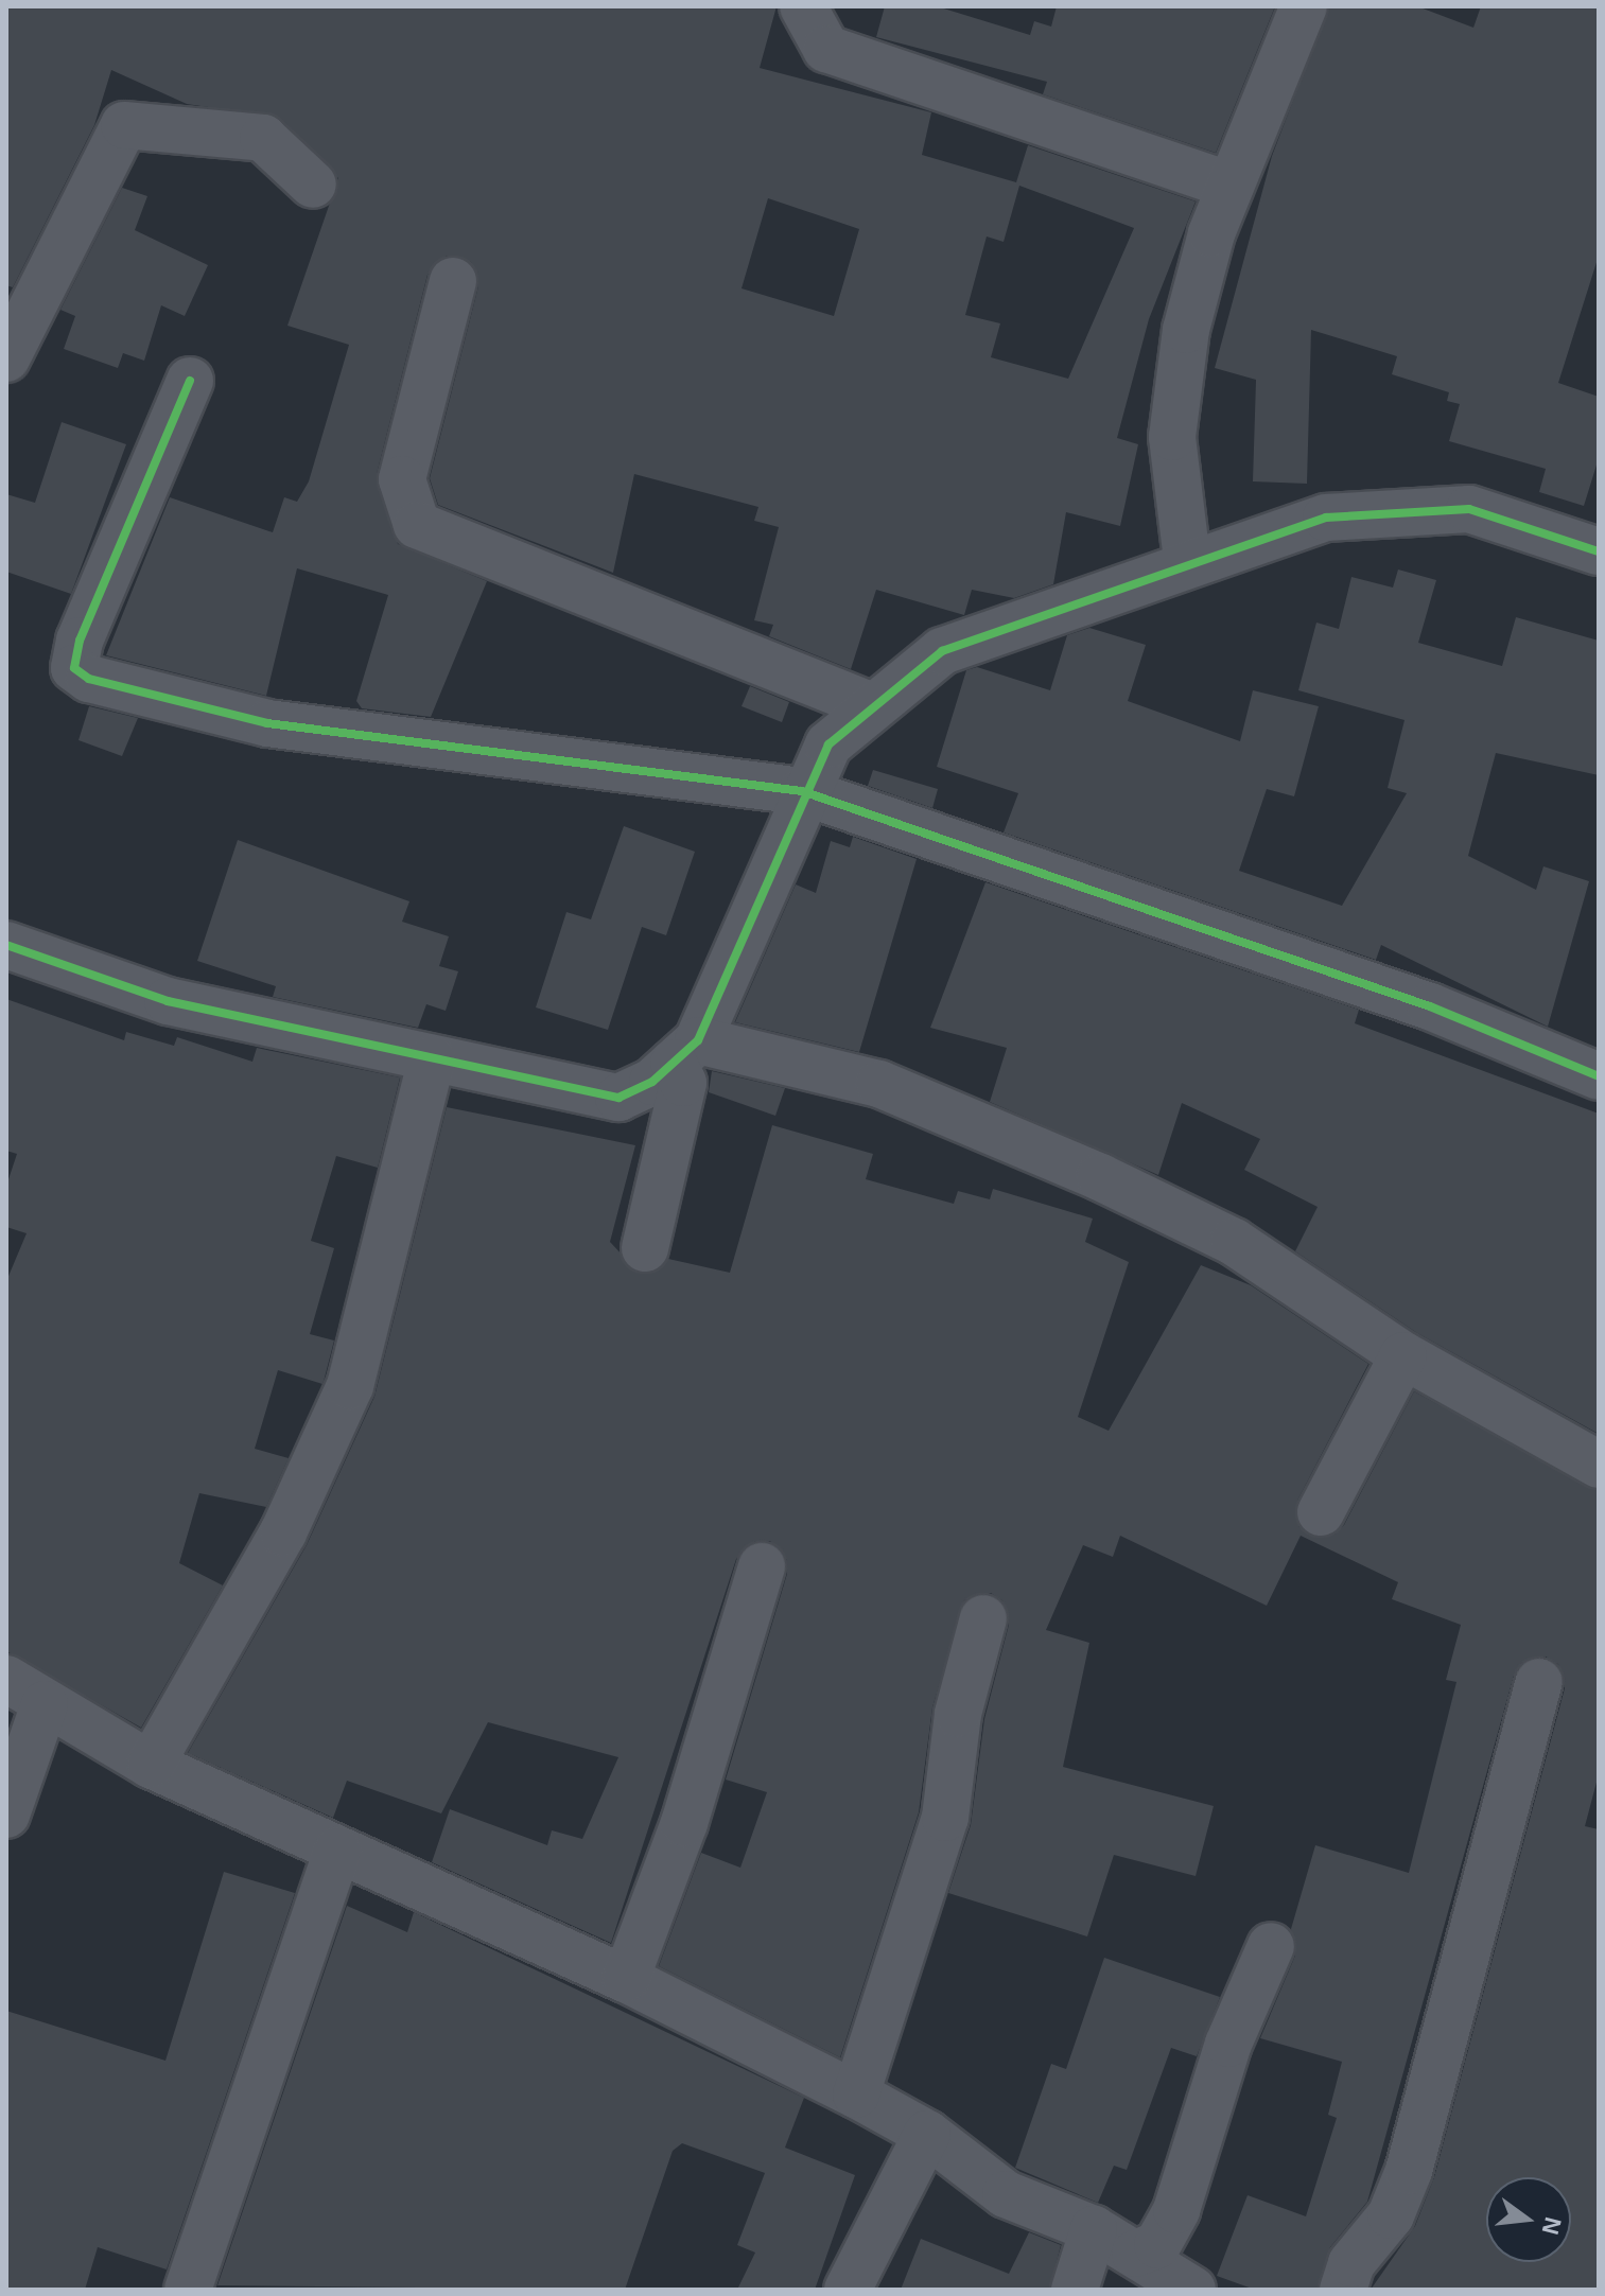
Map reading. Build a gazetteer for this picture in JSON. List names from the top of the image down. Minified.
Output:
{"north":"right"}
